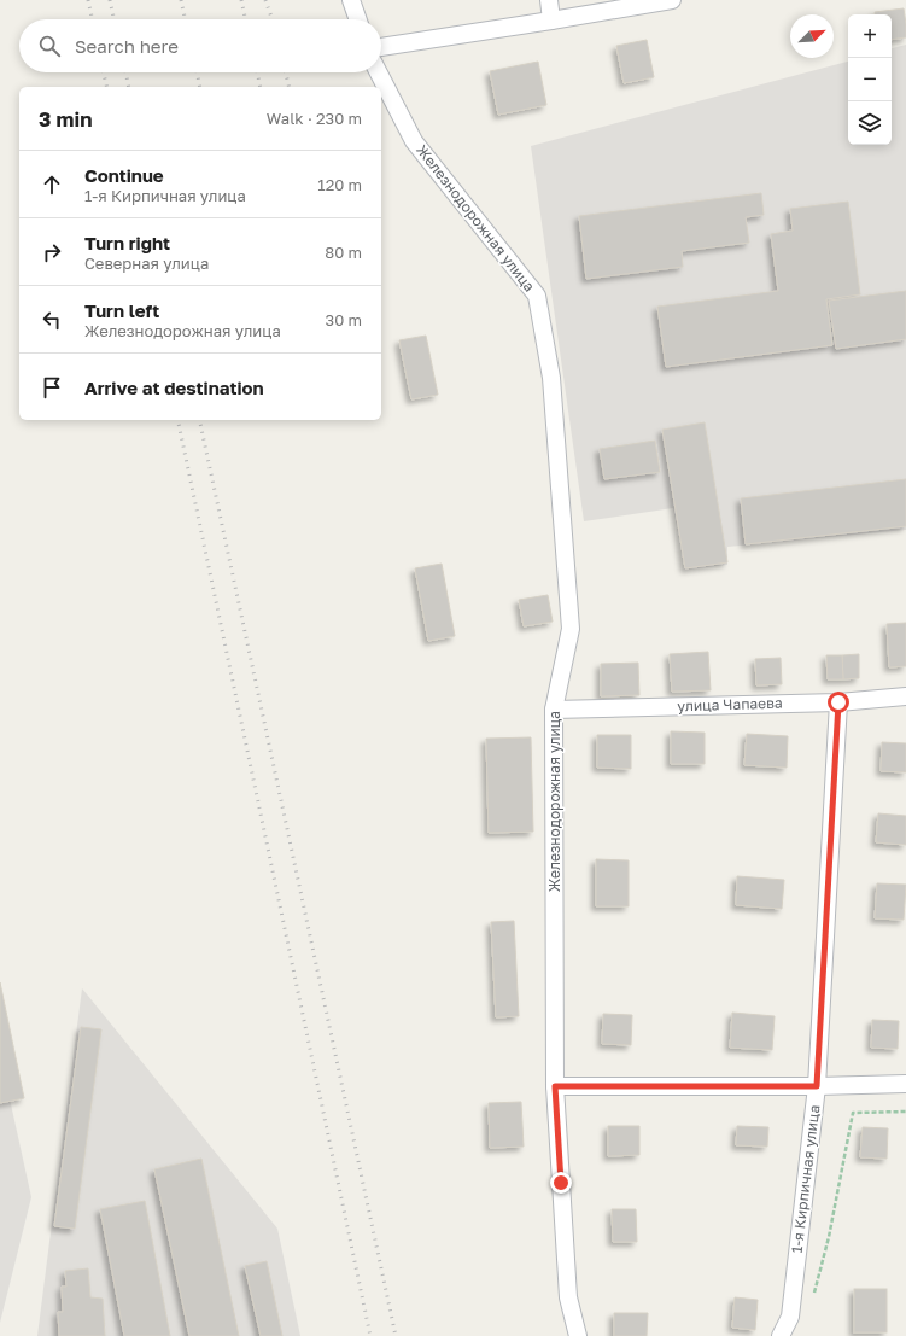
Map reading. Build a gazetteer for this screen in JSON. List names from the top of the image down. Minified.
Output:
{"streets":{"street":["Железнодорожная улица","улица Чапаева","1-я Кирпичная улица"]},"crossings":[["Железнодорожная улица","улица Чапаева"],["улица Чапаева","1-я Кирпичная улица"]],"north":"top right","page":{"map_buttons":["+","−"],"search":"Search here","heading":["3 min","Walk · 230 m"],"list":[["Continue","1-я Кирпичная улица","120 m"],["Turn right","Северная улица","80 m"],["Turn left","Железнодорожная улица","30 m"],"Arrive at destination"]}}
